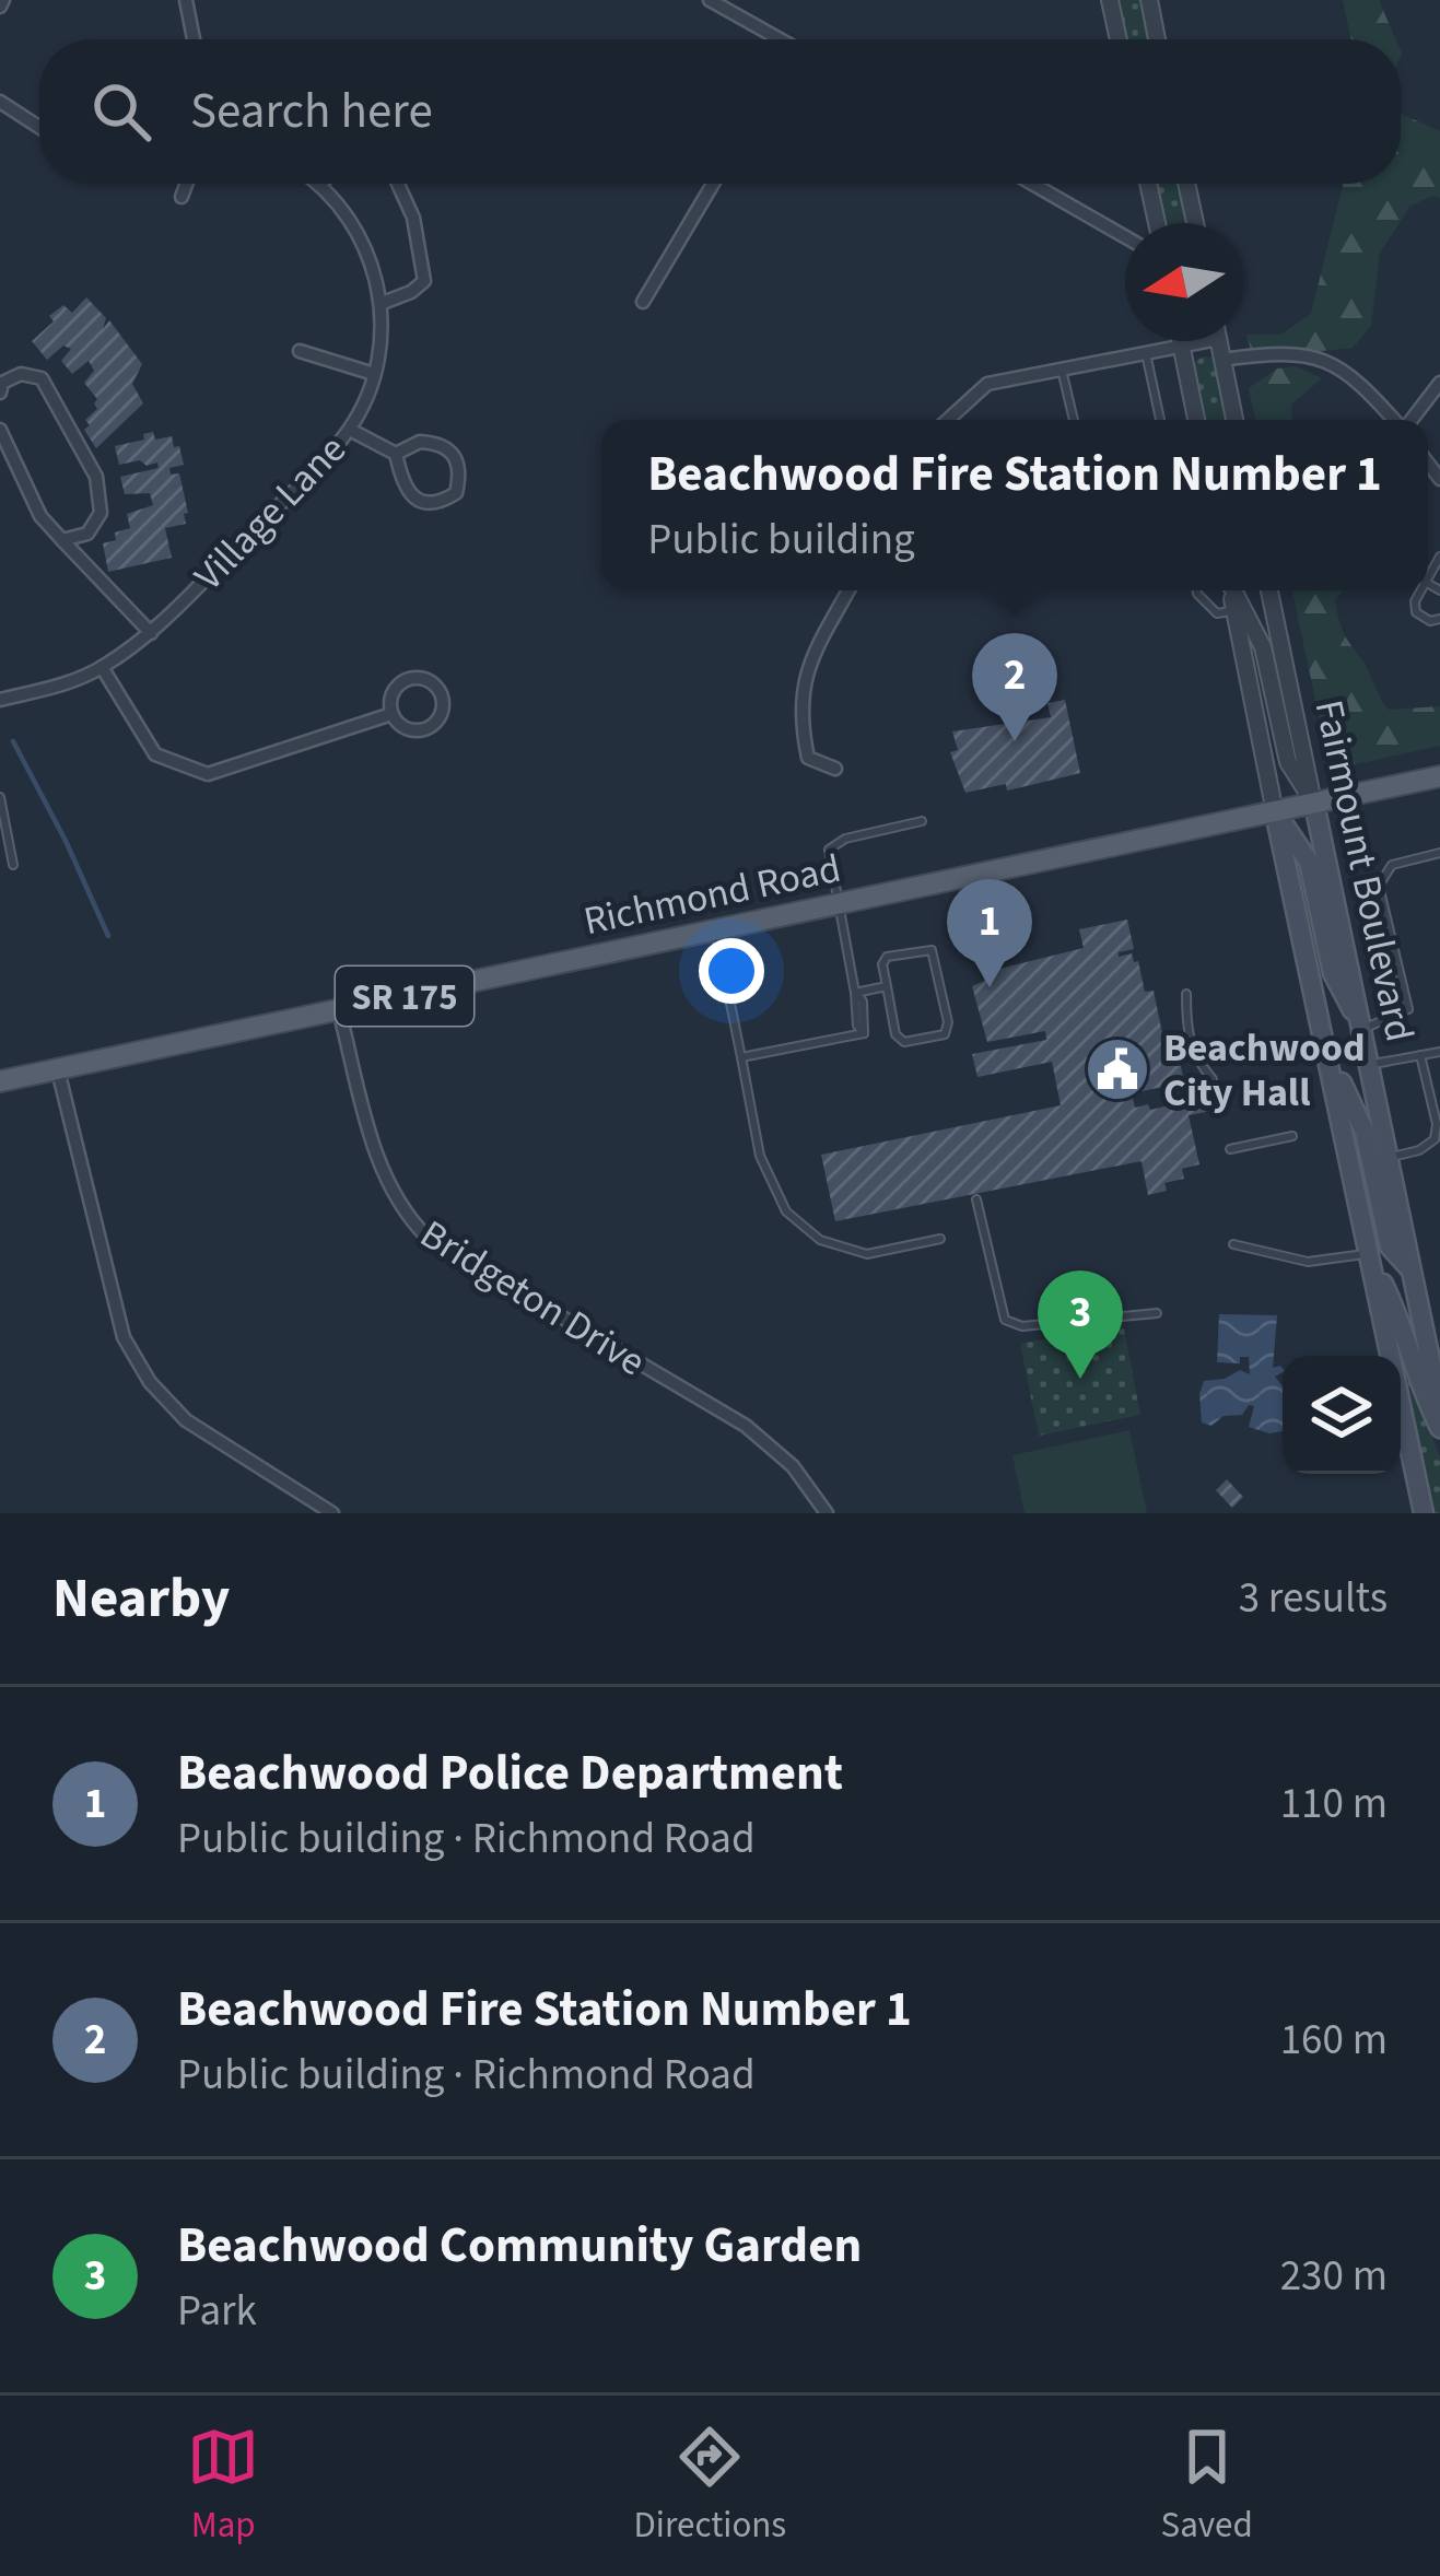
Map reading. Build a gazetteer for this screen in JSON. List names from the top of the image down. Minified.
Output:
{"streets":{"main road":["Fairmount Boulevard","Richmond Road","SR 175"],"street":["Village Lane","Bridgeton Drive"]},"crossings":[["Fairmount Boulevard","Richmond Road"],["Richmond Road","Bridgeton Drive"]],"places":{"public building":["Beachwood City Hall"]},"north":"left","page":{"search":"Search here","popup":["Beachwood Fire Station Number 1","Public building"],"pins":["2","1","3"],"heading":["Nearby","3 results"],"list":[{"mark":"1","name":"Beachwood Police Department","note":"Public building · Richmond Road","value":"110 m"},{"mark":"2","name":"Beachwood Fire Station Number 1","note":"Public building · Richmond Road","value":"160 m"},{"mark":"3","name":"Beachwood Community Garden","note":"Park","value":"230 m"}],"nav":["Map","Directions","Saved"]}}
